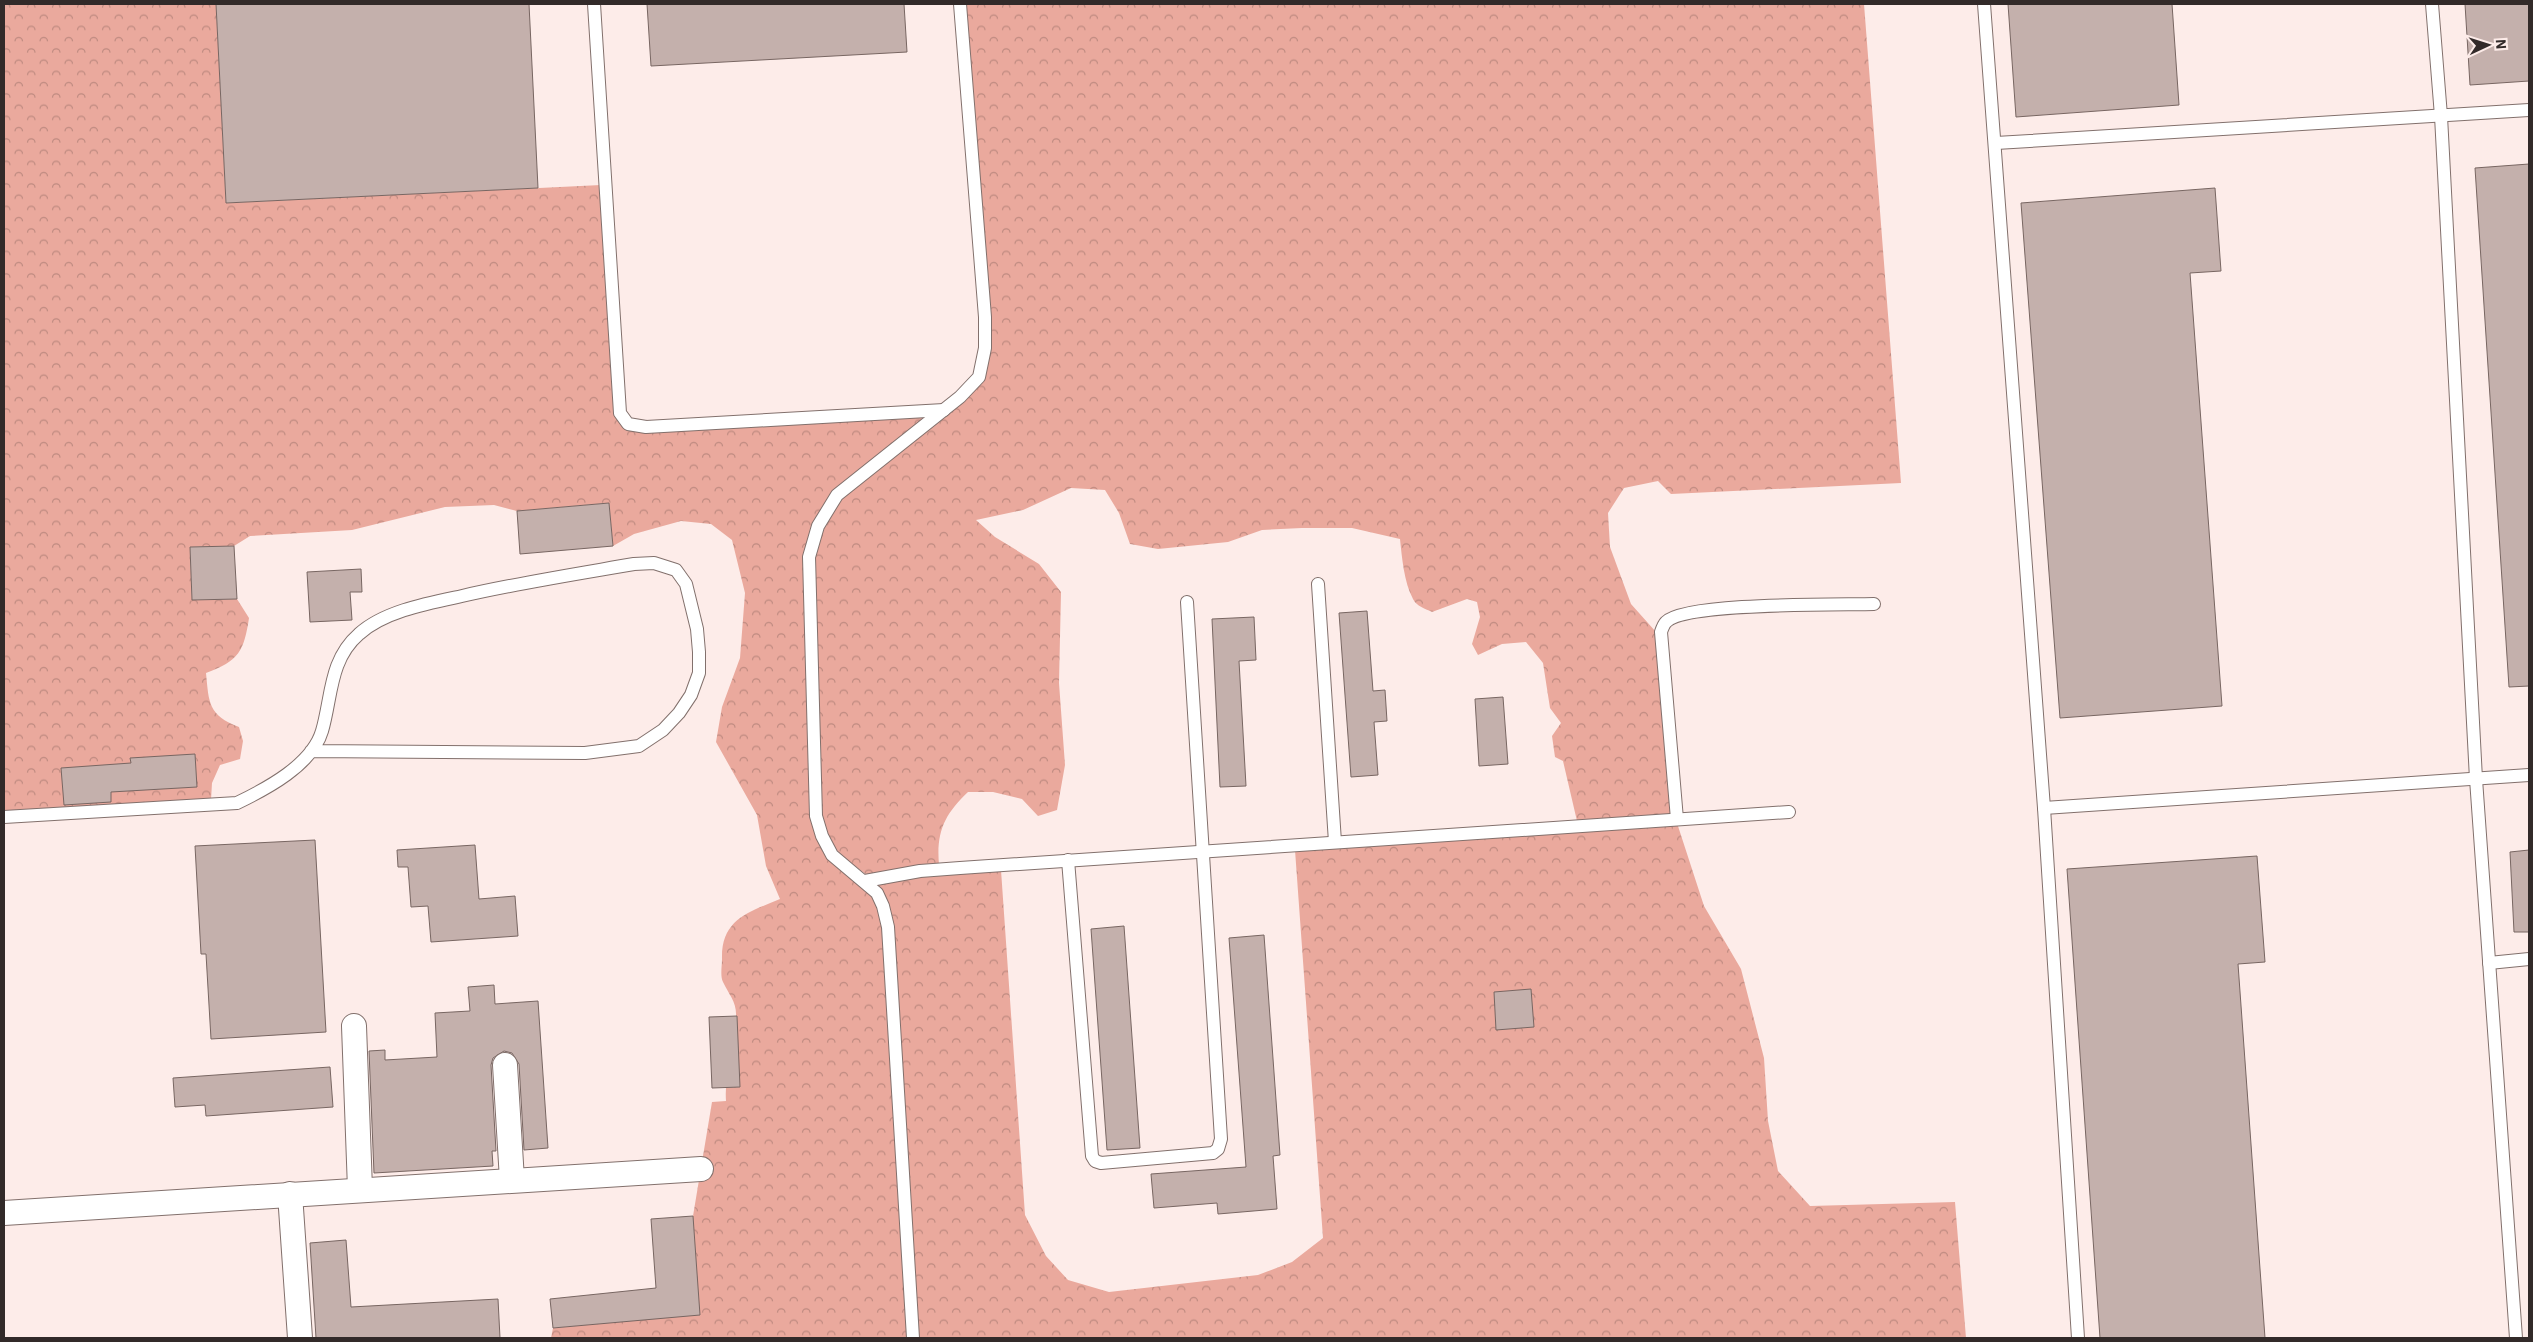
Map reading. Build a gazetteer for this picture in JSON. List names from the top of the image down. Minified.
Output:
{"north":"right"}
